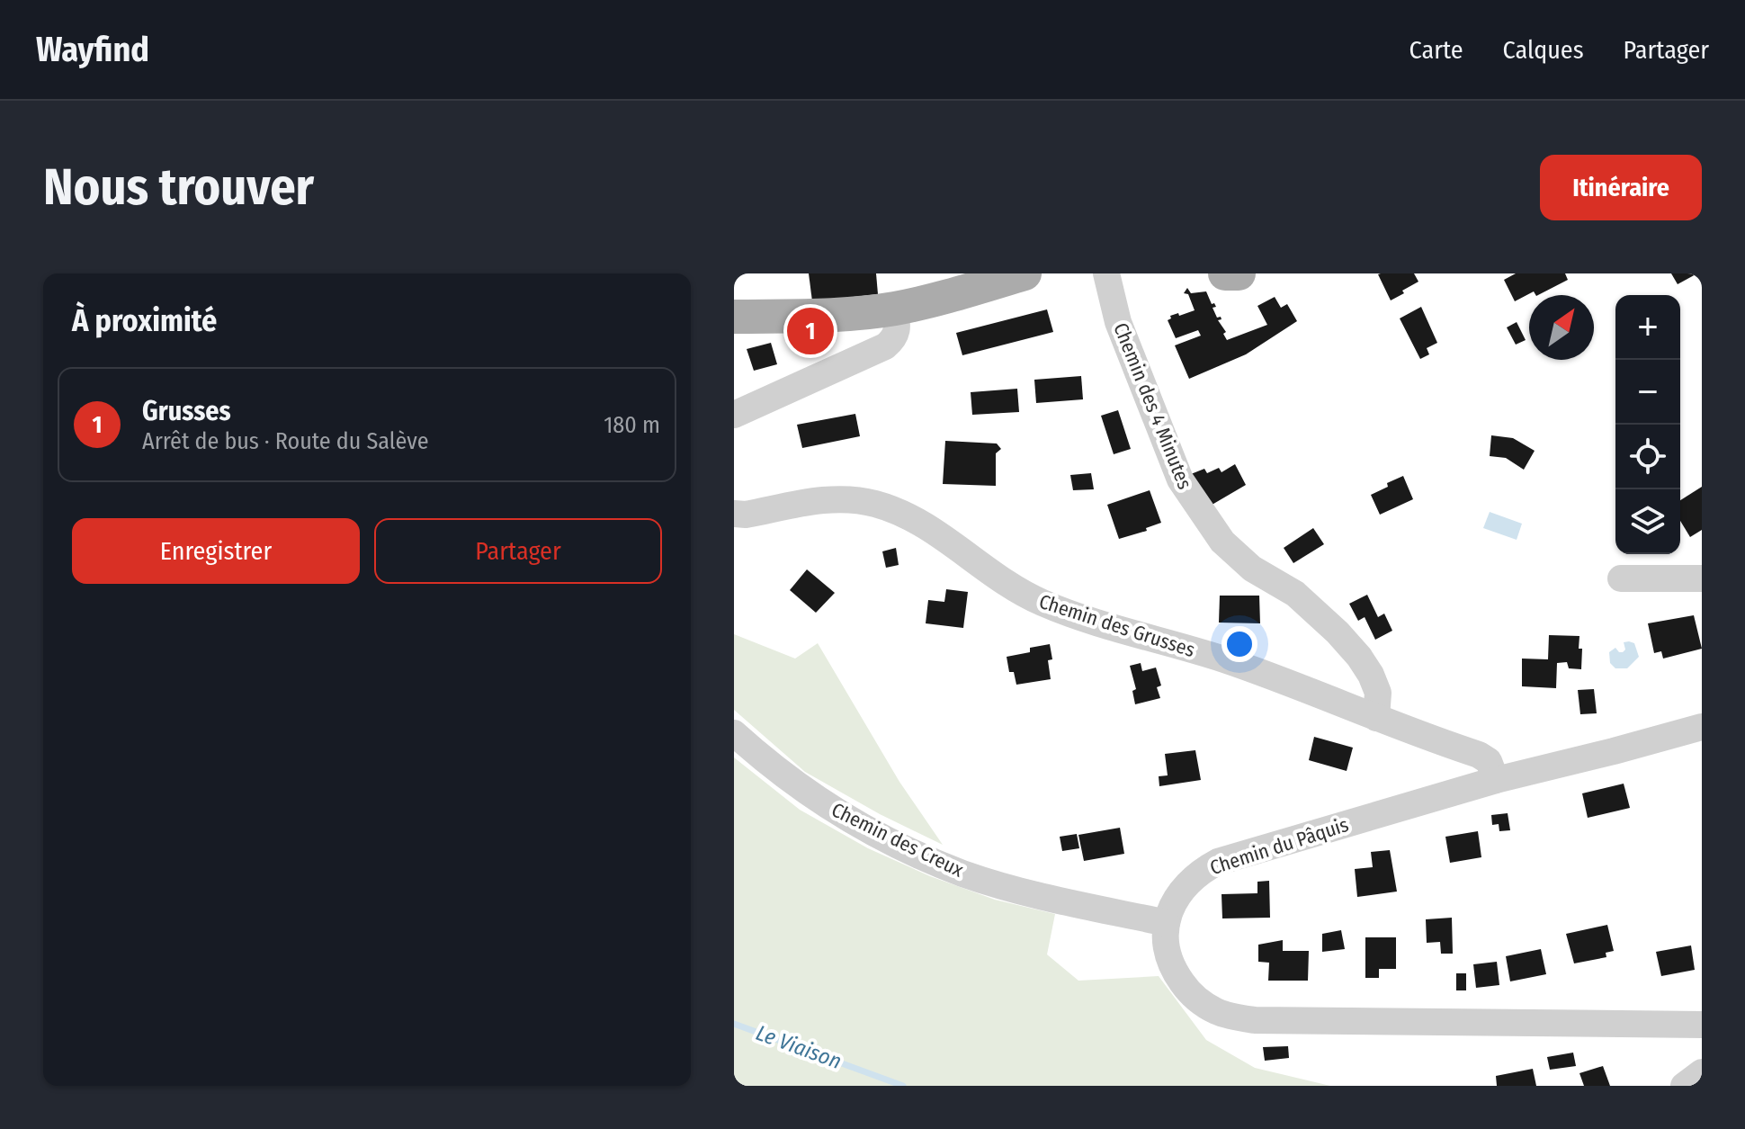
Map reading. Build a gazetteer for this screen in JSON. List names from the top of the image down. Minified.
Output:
{"streets":{"street":["Chemin des 4 Minutes","Chemin des Grusses","Chemin des Creux","Chemin du Pâquis"]},"crossings":[["Chemin des 4 Minutes","Chemin des Grusses"],["Chemin des Grusses","Chemin du Pâquis"],["Chemin des Creux","Chemin du Pâquis"]],"water":["Le Viaison"],"north":"top right","page":{"header":"Wayfind","nav":["Carte","Calques","Partager"],"buttons":["Itinéraire",["Enregistrer","Partager"]],"title":"Nous trouver","heading":"À proximité","map_buttons":["+","−"],"pins":"1","list":[{"mark":"1","name":"Grusses","note":"Arrêt de bus · Route du Salève","value":"180 m"}]}}
